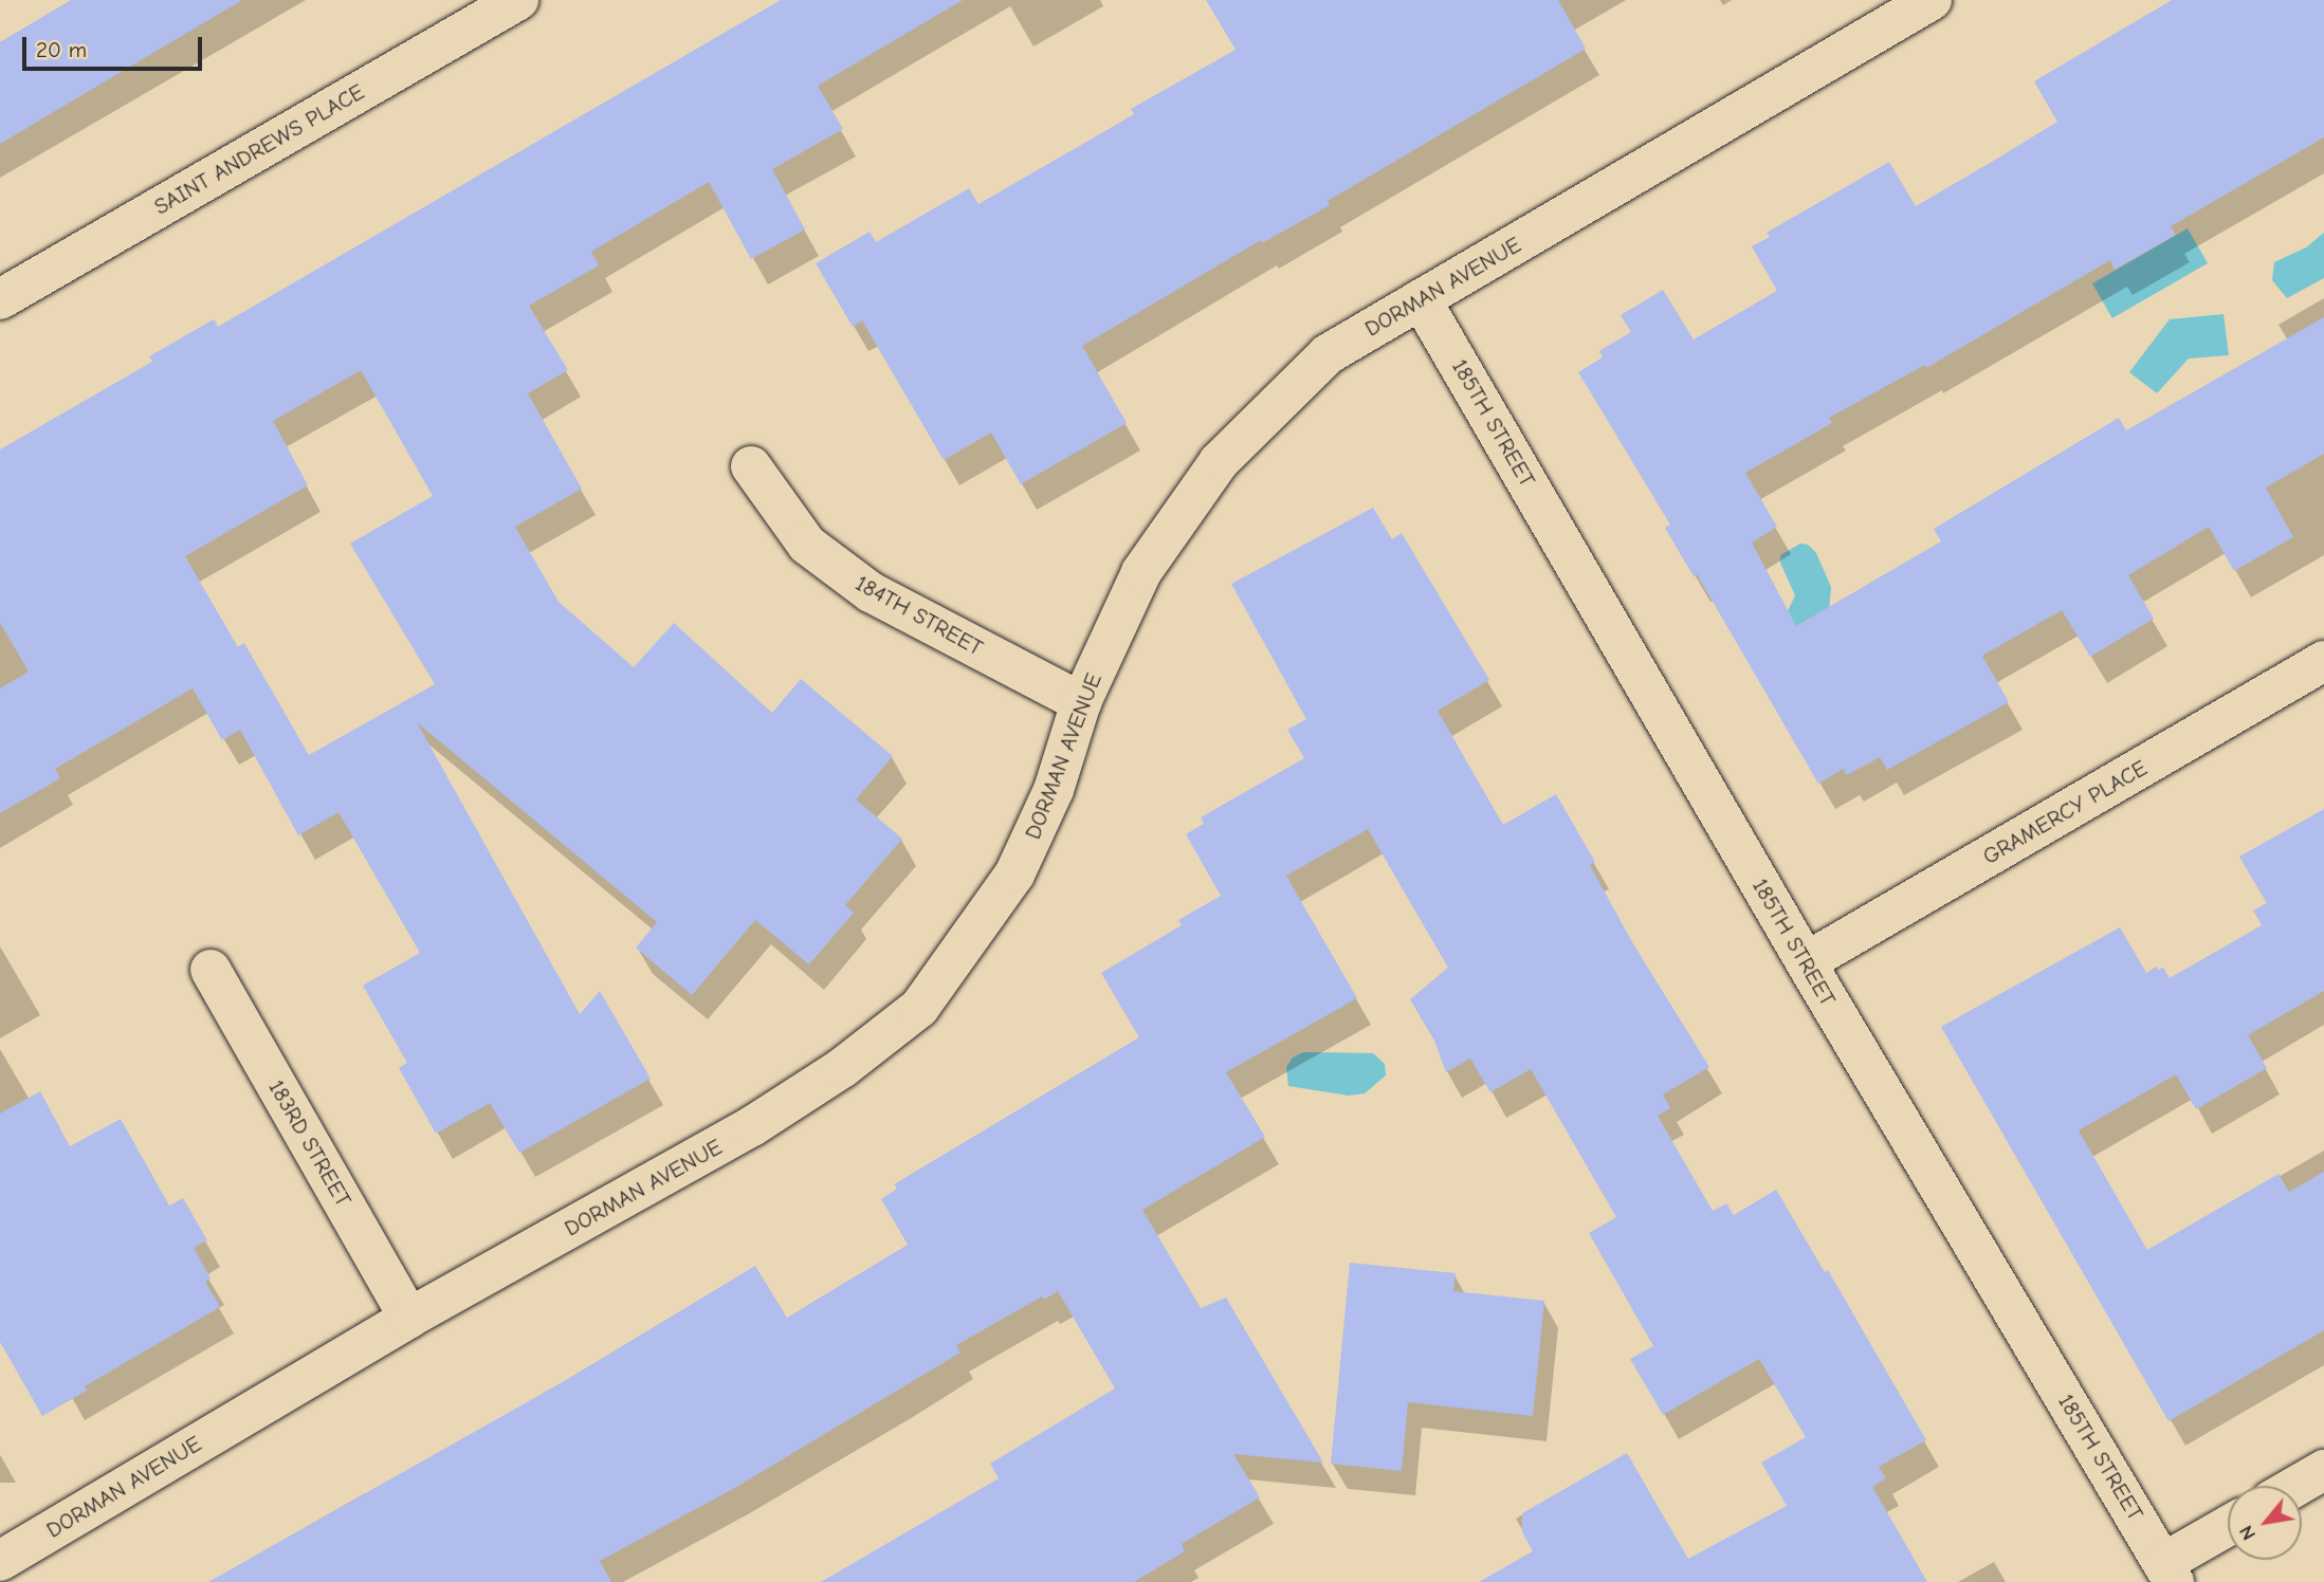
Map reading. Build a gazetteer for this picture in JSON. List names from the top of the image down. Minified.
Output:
{"streets":{"street":["SAINT ANDREWS PLACE","DORMAN AVENUE","185TH STREET","184TH STREET","GRAMERCY PLACE","183RD STREET"]},"crossings":[["DORMAN AVENUE","185TH STREET"],["DORMAN AVENUE","184TH STREET"],["DORMAN AVENUE","183RD STREET"],["185TH STREET","GRAMERCY PLACE"]],"scale_bar":"20 m","north":"bottom left"}
